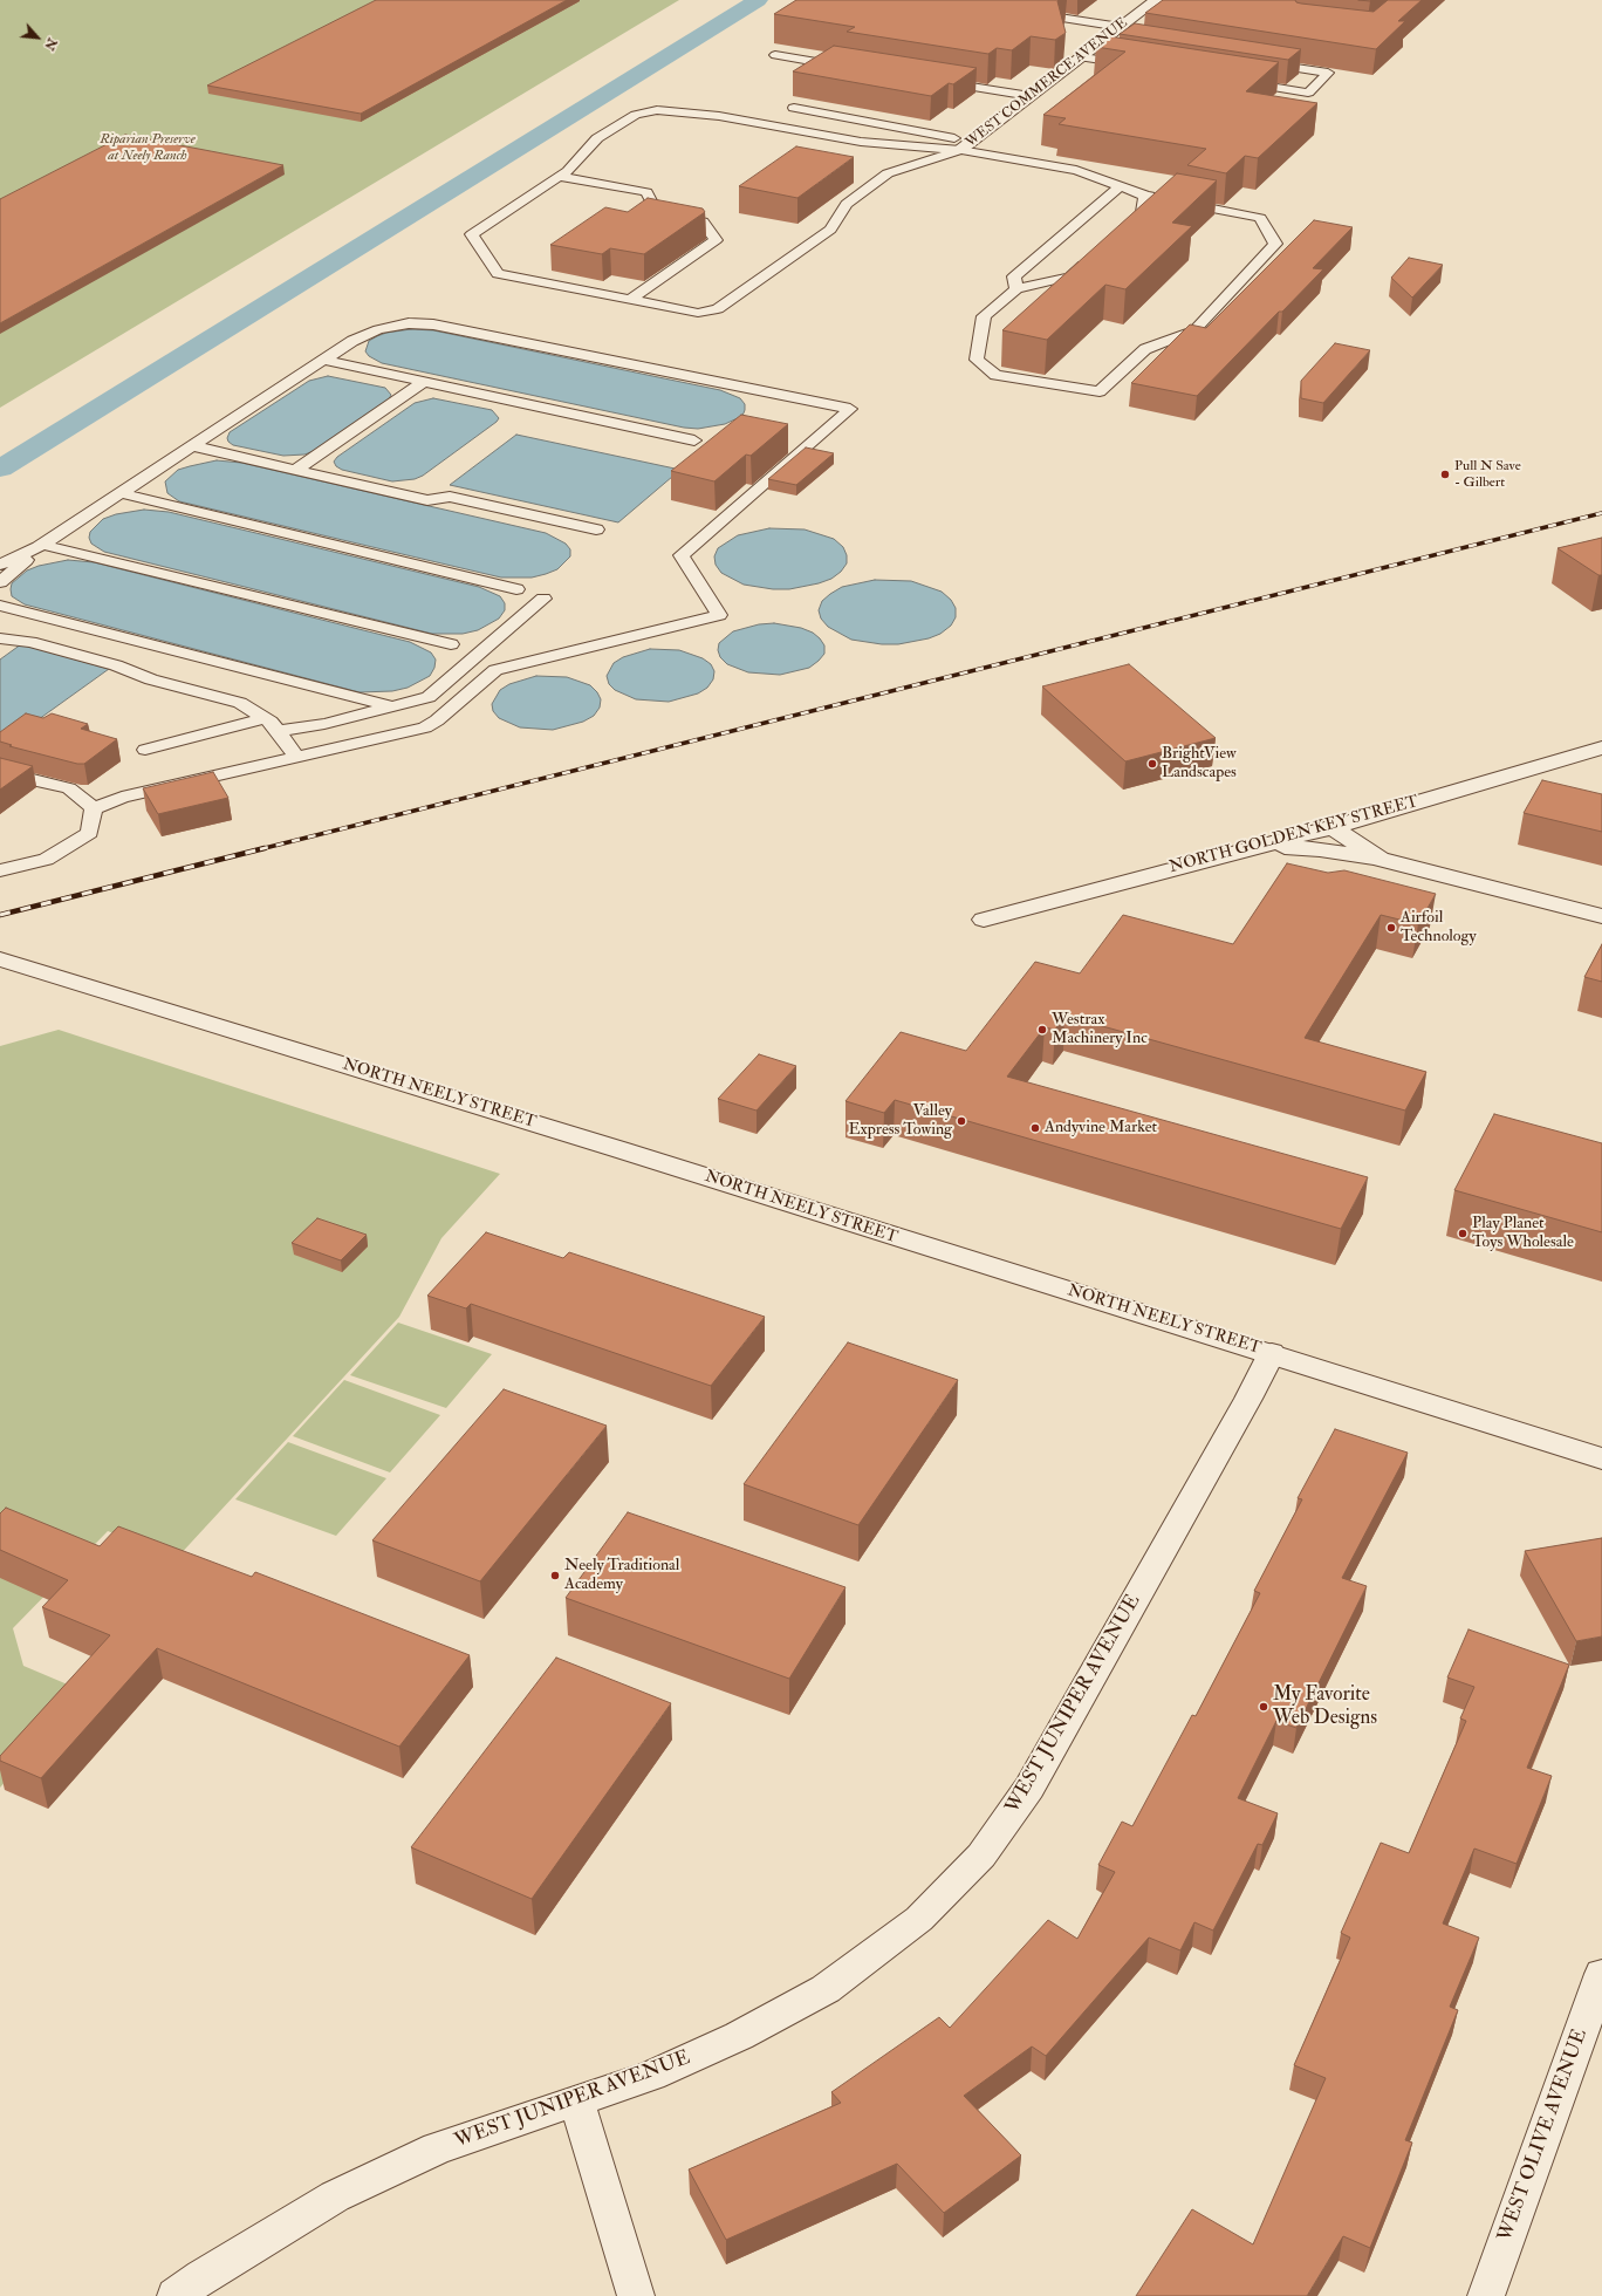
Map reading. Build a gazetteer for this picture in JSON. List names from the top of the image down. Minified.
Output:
{"streets":{"street":["WEST COMMERCE AVENUE","NORTH GOLDEN KEY STREET","NORTH NEELY STREET","WEST JUNIPER AVENUE","WEST OLIVE AVENUE"]},"crossings":[["NORTH NEELY STREET","WEST JUNIPER AVENUE"]],"parks":["Riparian Preserve at Neely Ranch"],"places":["Pull N Save - Gilbert","BrightView Landscapes","Airfoil Technology","Westrax Machinery Inc","Valley Express Towing","Andyvine Market","Play Planet Toys Wholesale","Neely Traditional Academy","My Favorite Web Designs"],"north":"bottom right"}
